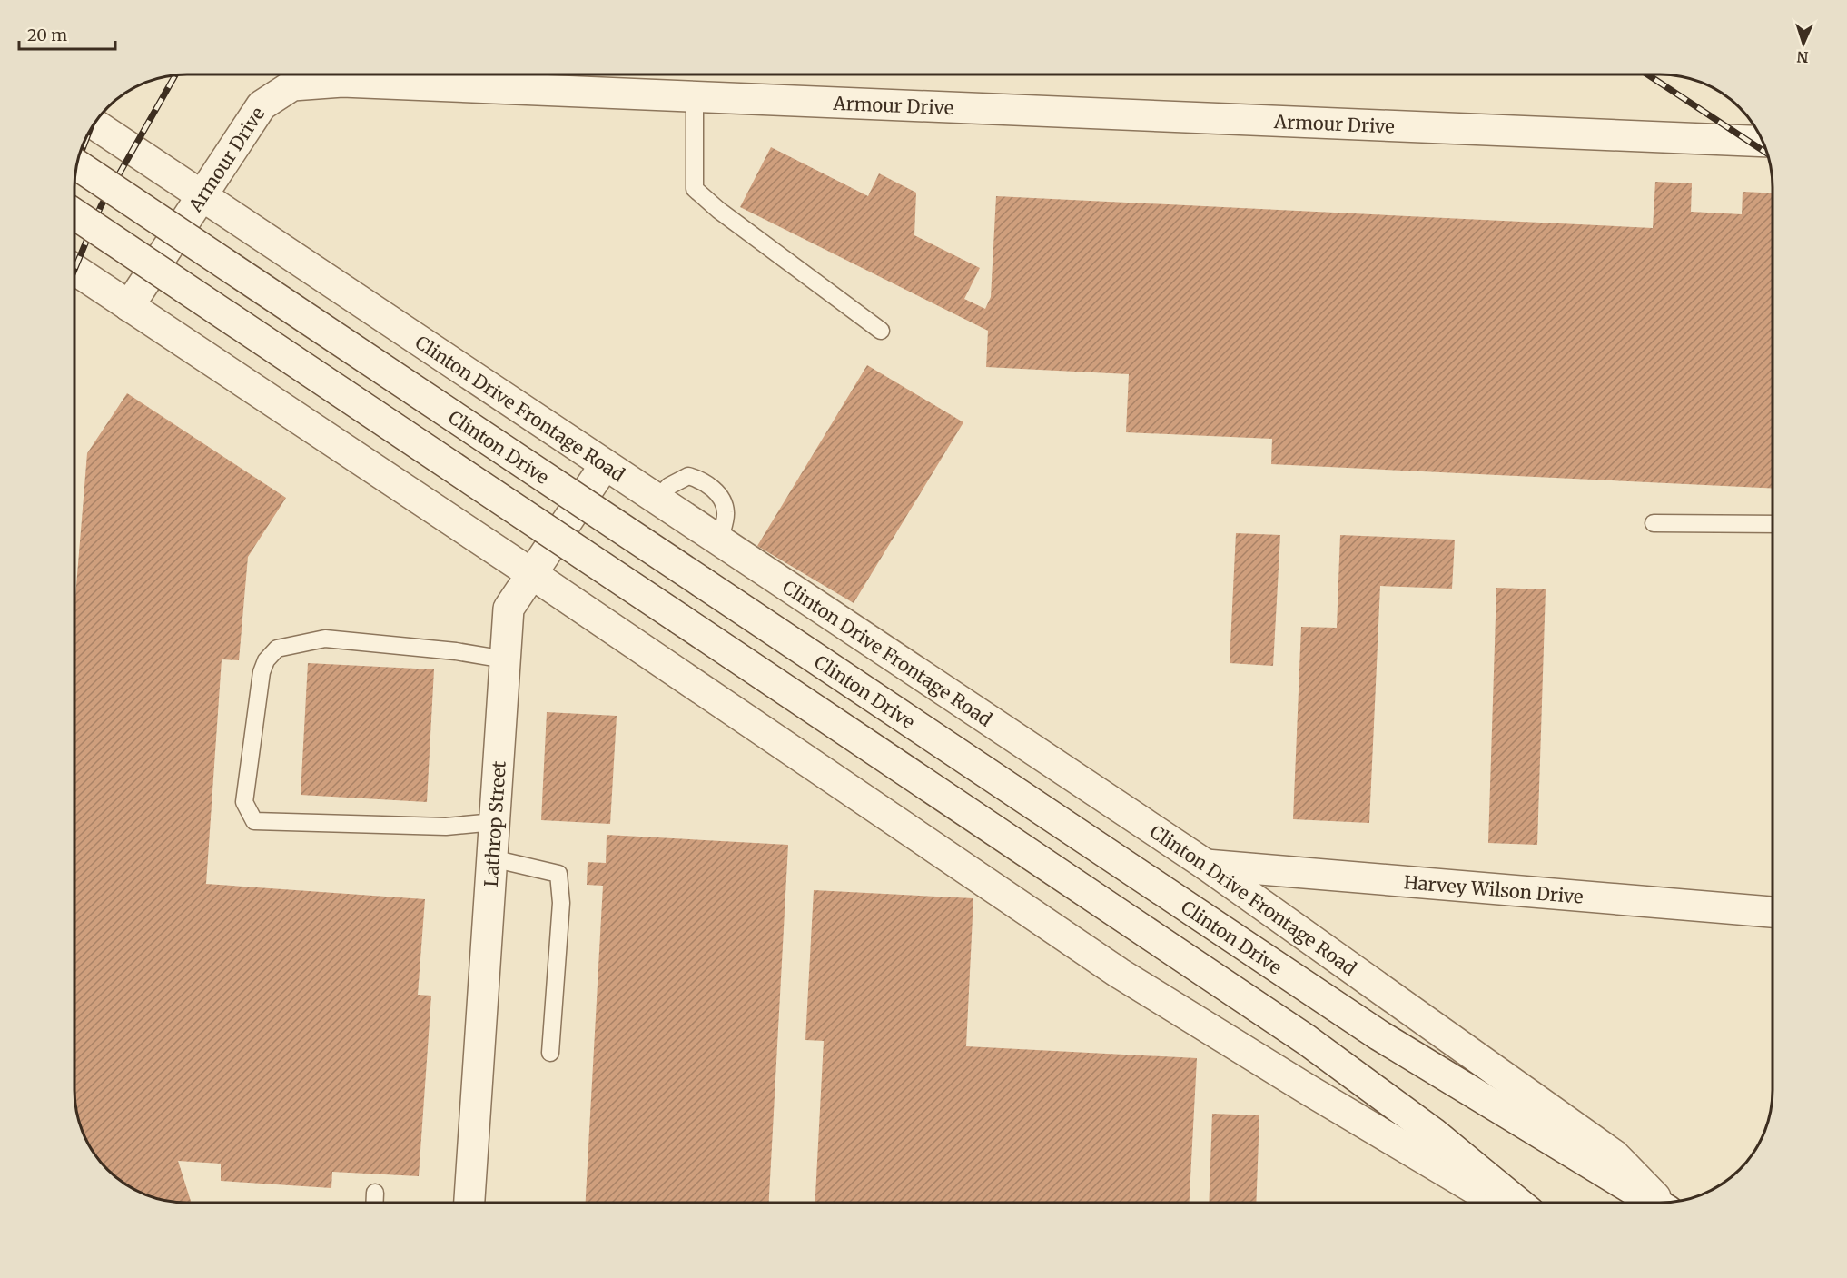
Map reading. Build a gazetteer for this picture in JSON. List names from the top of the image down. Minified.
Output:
{"streets":{"street":["Armour Drive","Clinton Drive Frontage Road","Clinton Drive","Lathrop Street","Harvey Wilson Drive"]},"crossings":[["Armour Drive","Clinton Drive Frontage Road"],["Clinton Drive Frontage Road","Lathrop Street"],["Clinton Drive Frontage Road","Harvey Wilson Drive"]],"scale_bar":"20 m","north":"bottom"}
